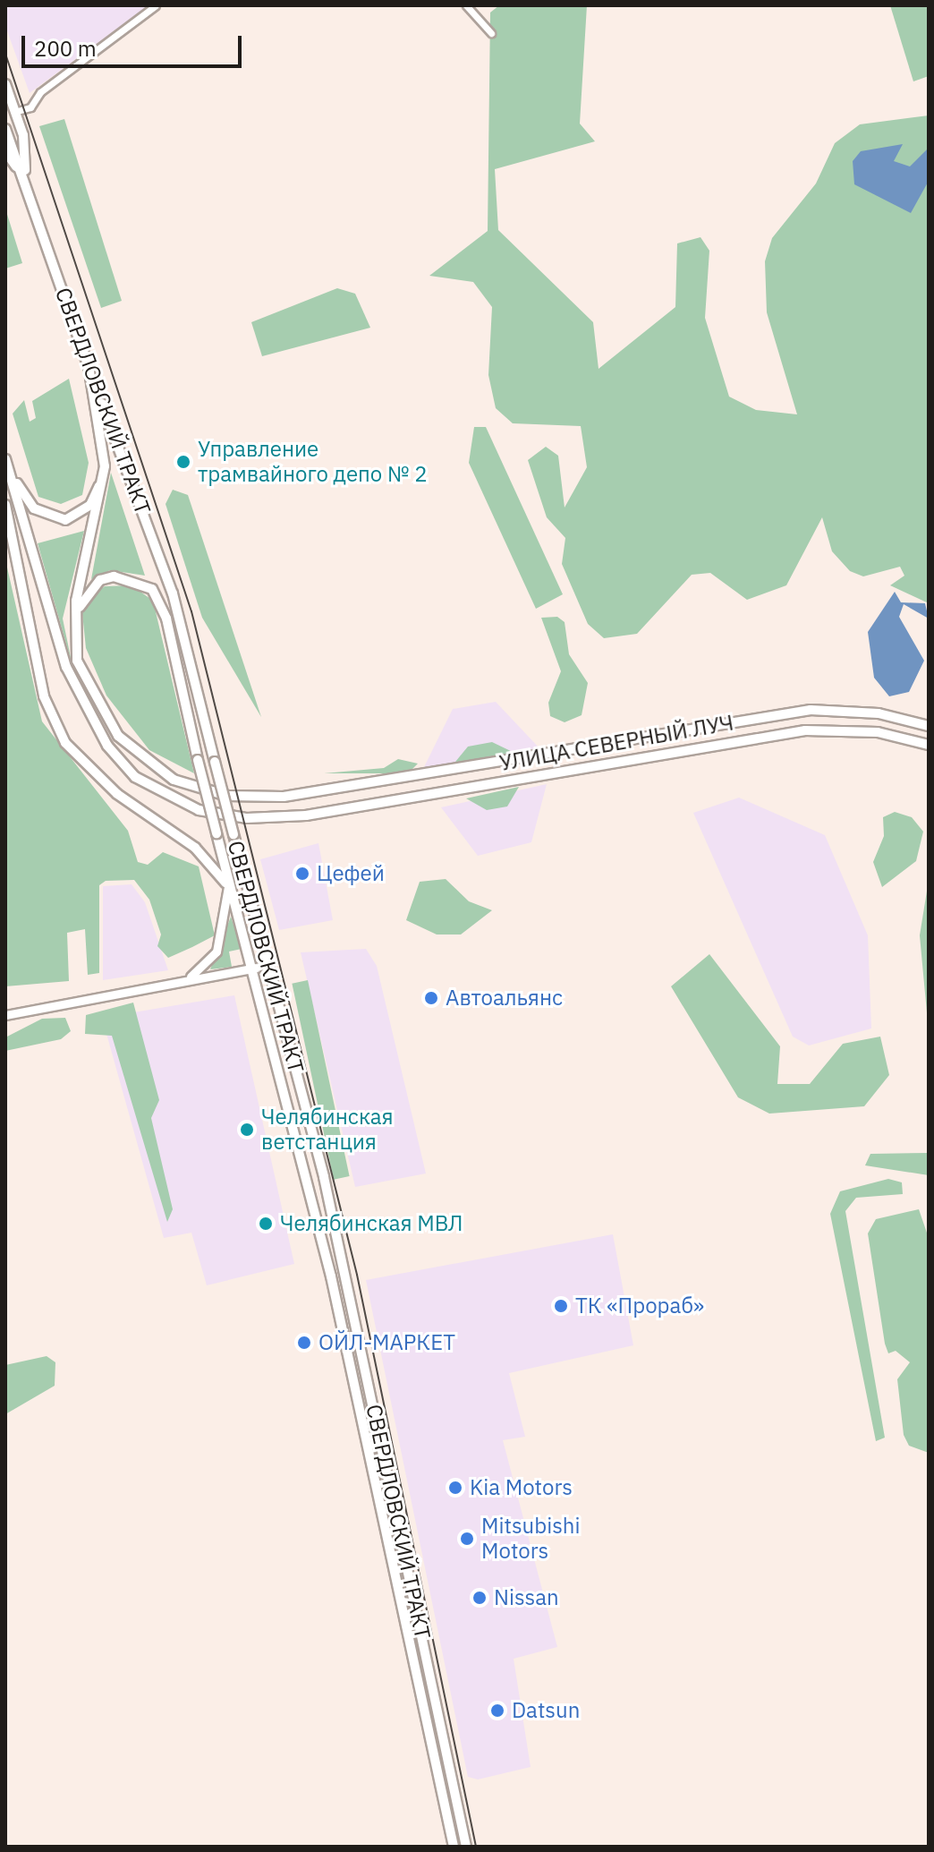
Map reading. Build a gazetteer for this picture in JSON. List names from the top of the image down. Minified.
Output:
{"streets":{"main road":["СВЕРДЛОВСКИЙ ТРАКТ","УЛИЦА СЕВЕРНЫЙ ЛУЧ"]},"crossings":[["СВЕРДЛОВСКИЙ ТРАКТ","УЛИЦА СЕВЕРНЫЙ ЛУЧ"]],"places":["Управление трамвайного депо № 2","Цефей","Автоальянс","Челябинская ветстанция","Челябинская МВЛ","ТК «Прораб»","ОЙЛ-МАРКЕТ","Kia Motors","Mitsubishi Motors","Nissan","Datsun"],"scale_bar":"200 m"}
